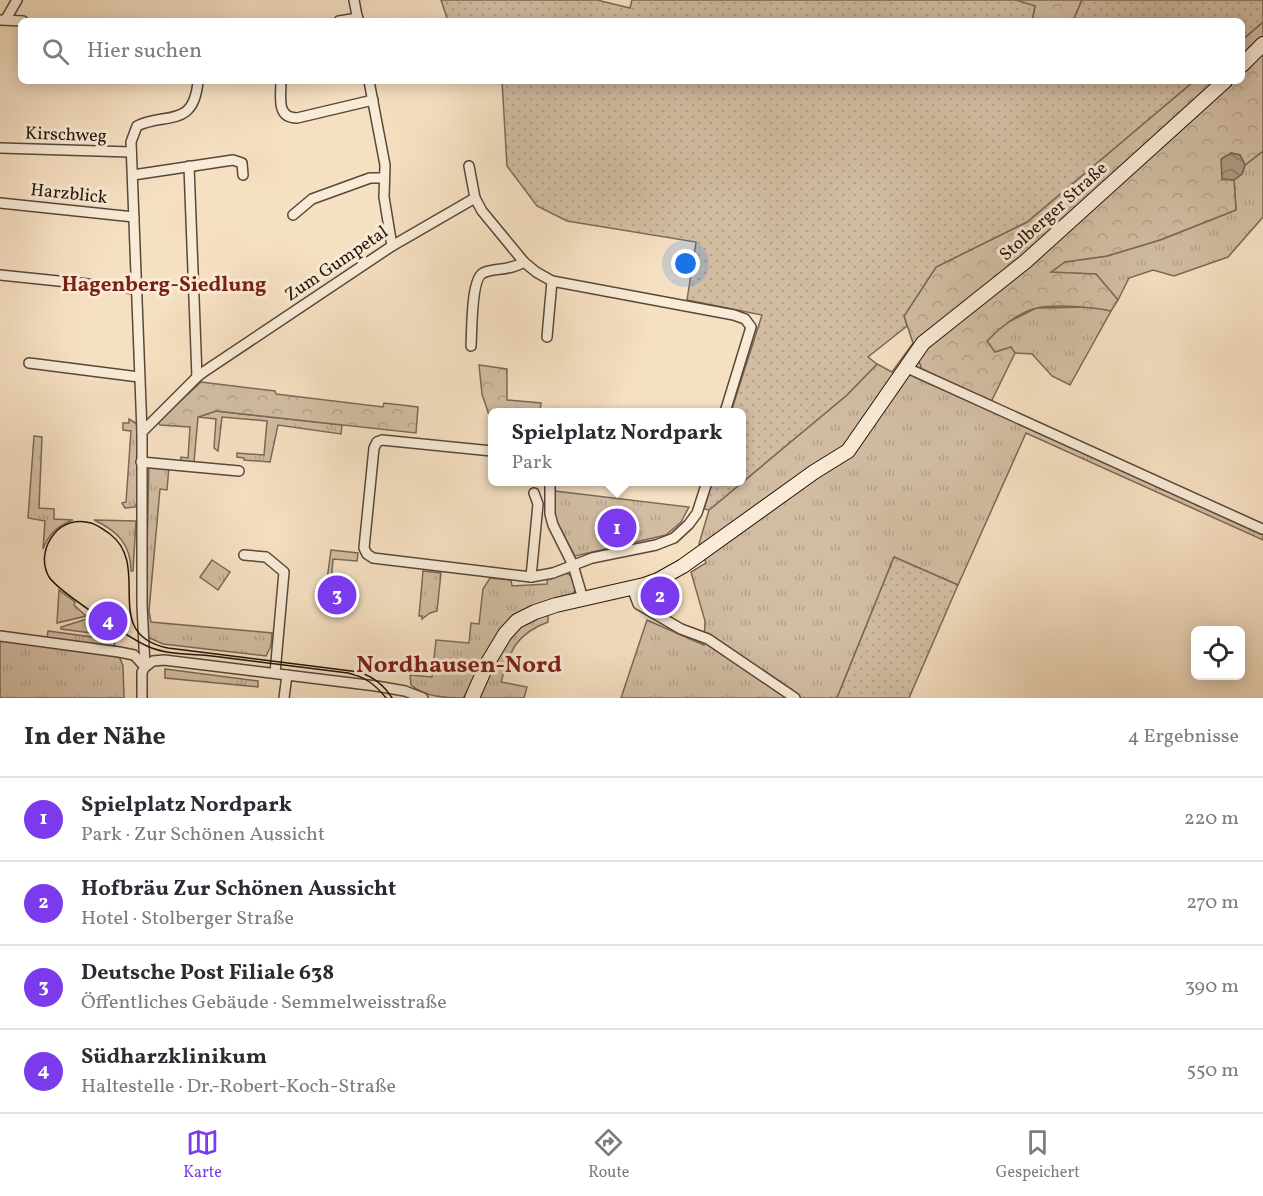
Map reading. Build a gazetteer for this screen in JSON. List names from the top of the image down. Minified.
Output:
{"streets":{"main road":["Stolberger Straße"],"street":["Kirschweg","Harzblick","Zum Gumpetal"]},"districts":["Hagenberg-Siedlung","Nordhausen-Nord"],"page":{"search":"Hier suchen","popup":["Spielplatz Nordpark","Park"],"pins":["1","3","2","4"],"heading":["In der Nähe","4 Ergebnisse"],"list":[{"mark":"1","name":"Spielplatz Nordpark","note":"Park · Zur Schönen Aussicht","value":"220 m"},{"mark":"2","name":"Hofbräu Zur Schönen Aussicht","note":"Hotel · Stolberger Straße","value":"270 m"},{"mark":"3","name":"Deutsche Post Filiale 638","note":"Öffentliches Gebäude · Semmelweisstraße","value":"390 m"},{"mark":"4","name":"Südharzklinikum","note":"Haltestelle · Dr.-Robert-Koch-Straße","value":"550 m"}],"nav":["Karte","Route","Gespeichert"]}}
